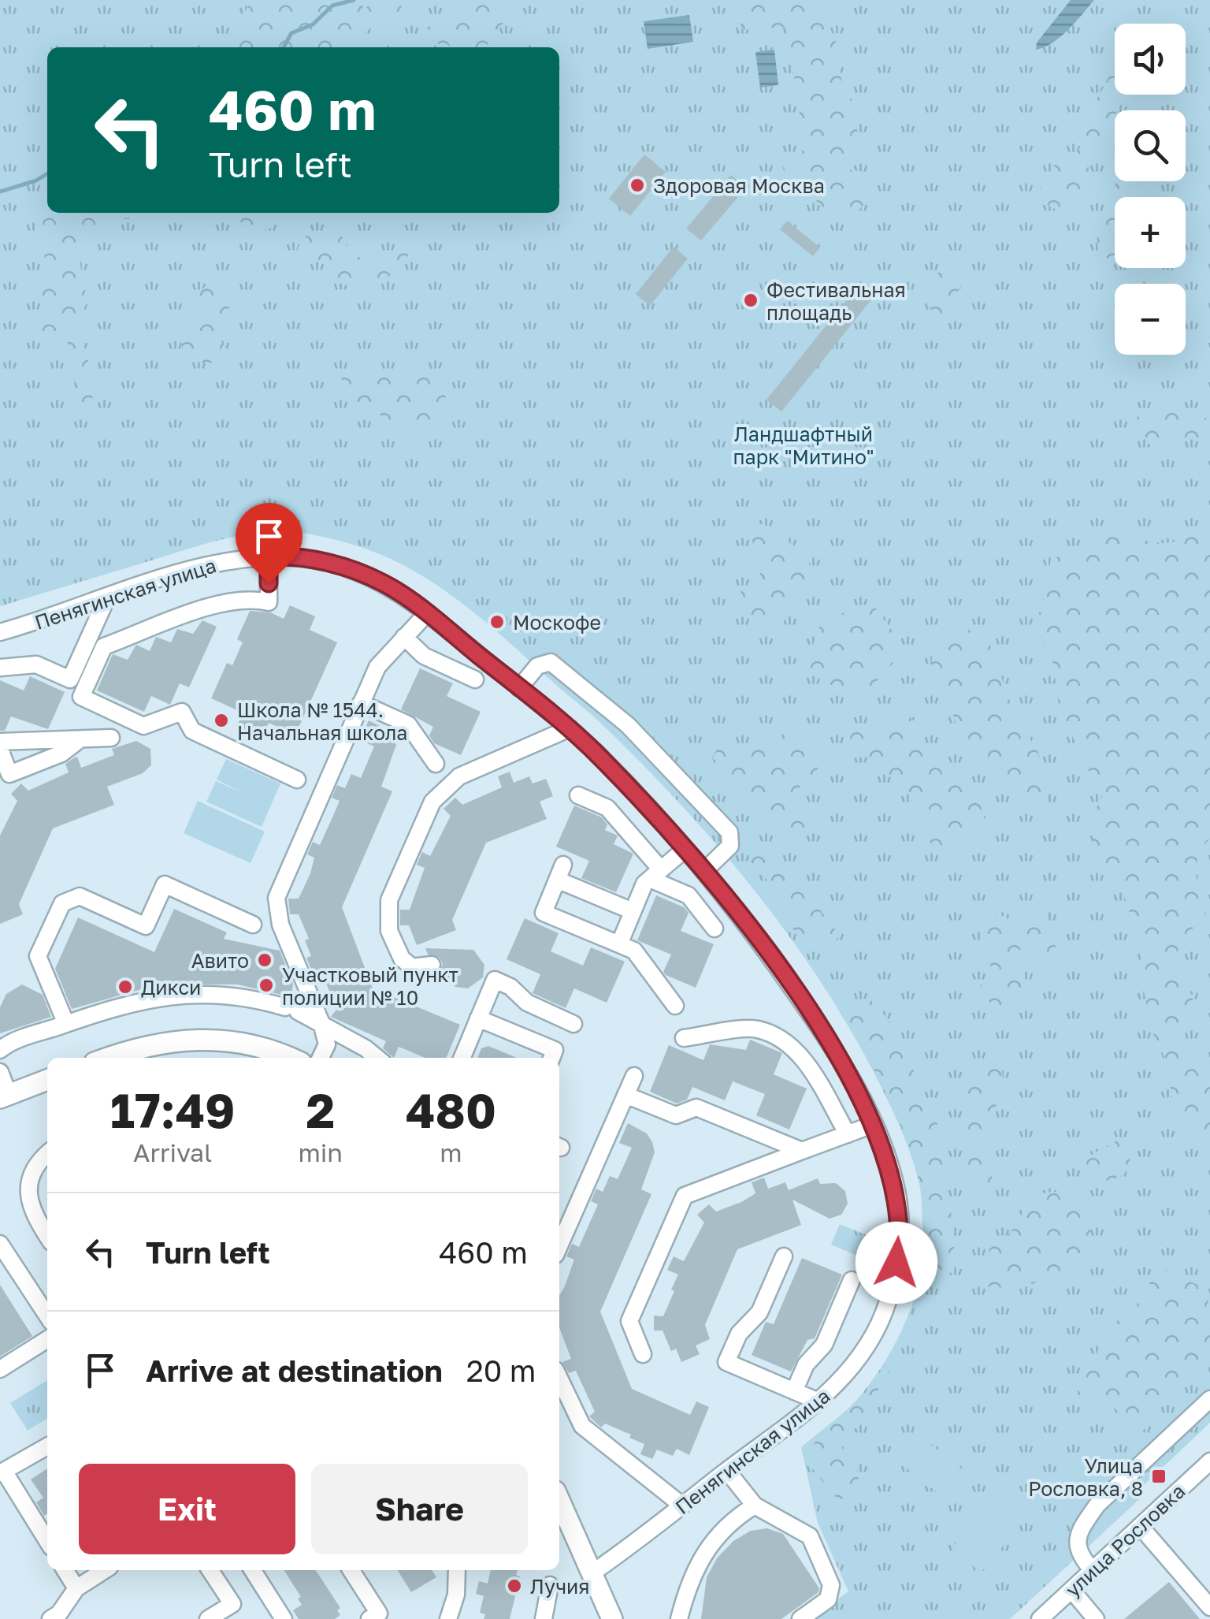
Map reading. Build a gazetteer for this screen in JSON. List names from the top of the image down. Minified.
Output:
{"streets":{"street":["Пенягинская улица","улица Рословка"]},"parks":["Ландшафтный парк \"Митино\""],"places":{"other":["Здоровая Москва","Фестивальная площадь","Москофе","Школа № 1544. Начальная школа","Авито","Участковый пункт полиции № 10","Дикси","Лучия"],"transit":["Улица Рословка, 8"]},"page":{"map_buttons":["+","−"],"turn":["460 m","Turn left"],"eta":["17:49","Arrival","2","min","480","m"],"list":[{"name":"Turn left","value":"460 m"},{"name":"Arrive at destination","value":"20 m"}],"buttons":["Exit","Share"]}}
